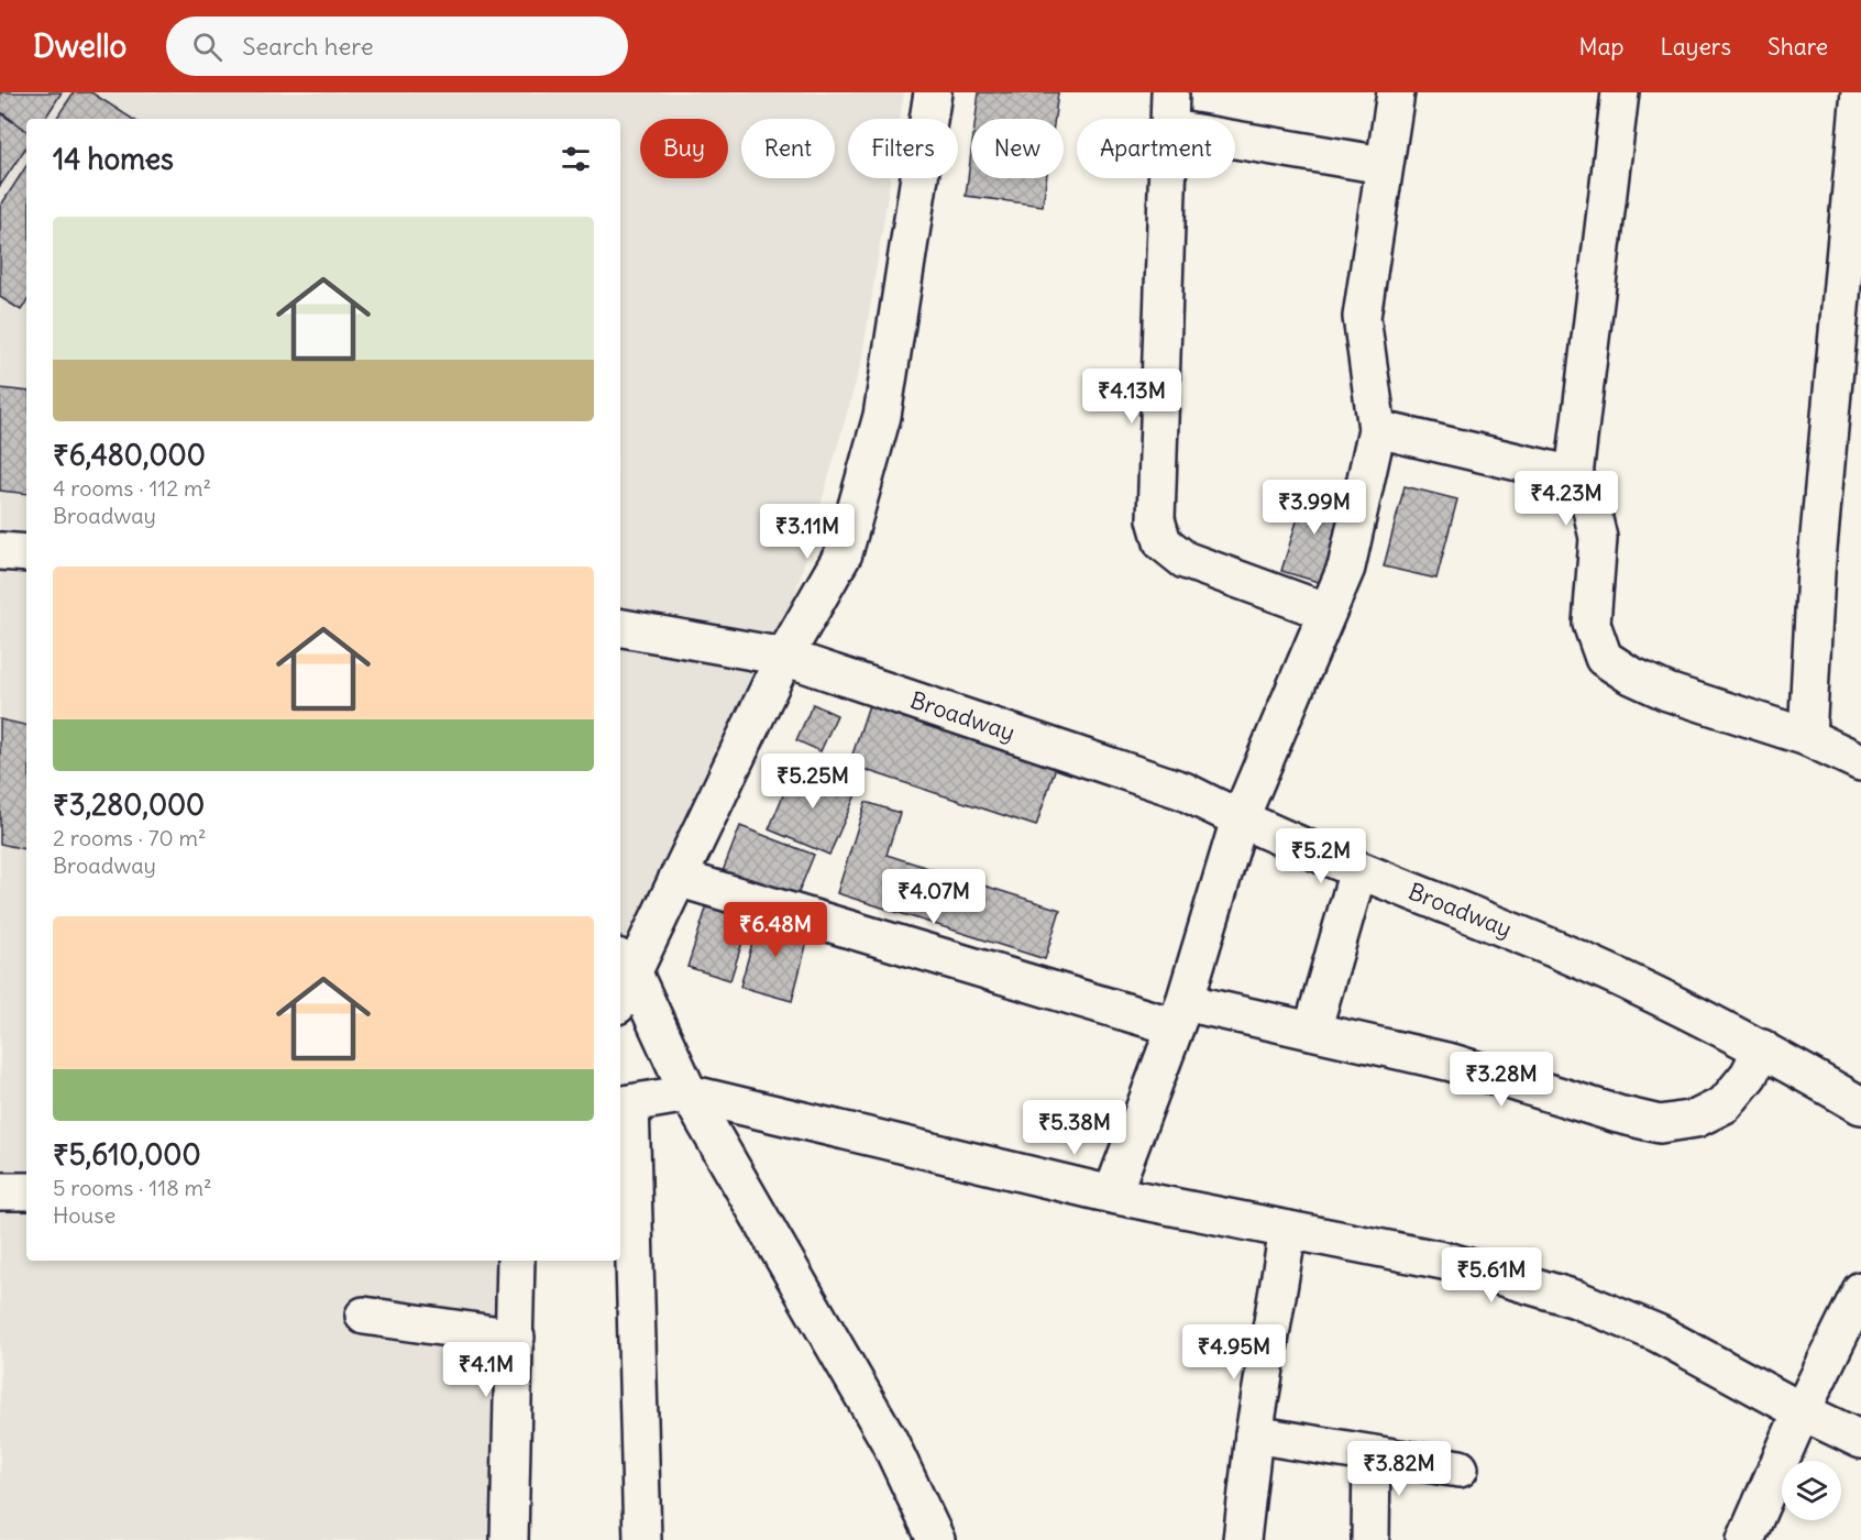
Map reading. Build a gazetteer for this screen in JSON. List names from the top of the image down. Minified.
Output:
{"streets":{"street":["Broadway"]},"page":{"header":"Dwello","search":"Search here","nav":["Map","Layers","Share"],"chip":["Buy","Rent","Filters","New","Apartment"],"heading":"14 homes","list":[{"name":"₹6,480,000","note":"4 rooms · 112 m² · Broadway"},{"name":"₹3,280,000","note":"2 rooms · 70 m² · Broadway"},{"name":"₹5,610,000","note":"5 rooms · 118 m² · House"}],"price":["₹4.13M","₹4.23M","₹3.99M","₹3.11M","₹5.25M","₹5.2M","₹4.07M","₹6.48M","₹3.28M","₹5.38M","₹5.61M","₹4.95M","₹4.1M","₹3.82M"]}}
